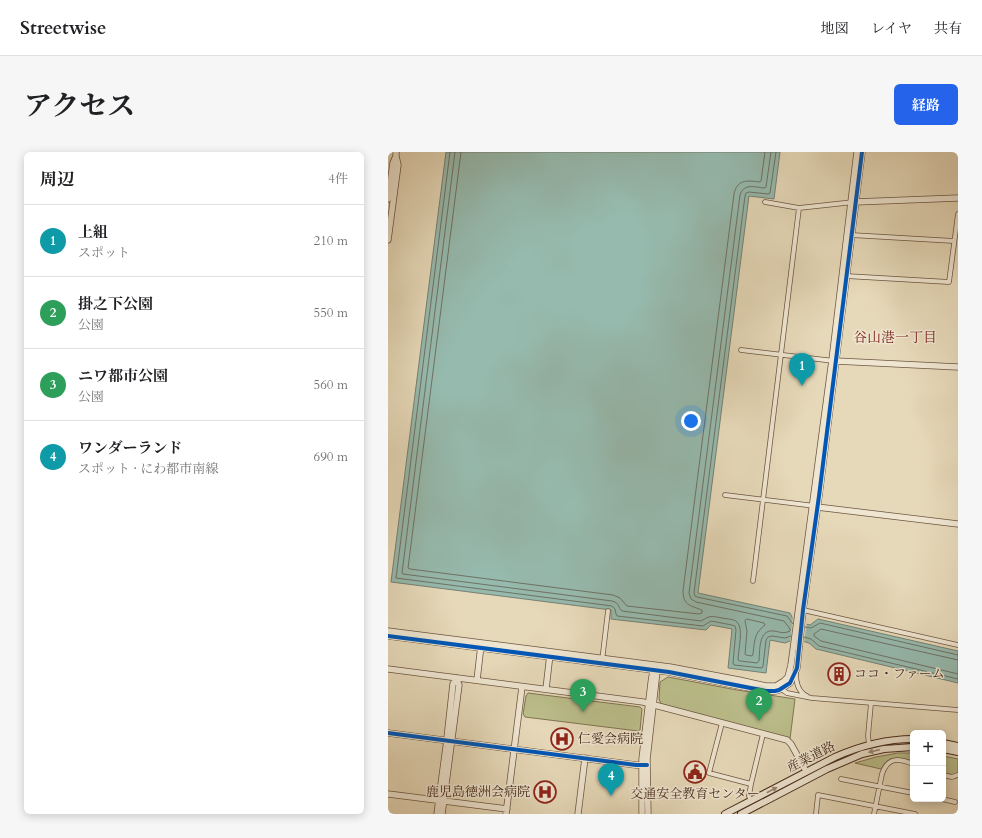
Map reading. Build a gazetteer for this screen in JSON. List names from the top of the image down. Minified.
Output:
{"streets":{"main road":["産業道路"]},"districts":["谷山港一丁目"],"places":{"building":["ココ・ファーム"],"hospital":["仁愛会病院","鹿児島徳洲会病院"],"public building":["交通安全教育センター"]},"page":{"header":"Streetwise","nav":["地図","レイヤ","共有"],"title":"アクセス","buttons":"経路","heading":["周辺","4件"],"list":[{"mark":"1","name":"上組","note":"スポット","value":"210 m"},{"mark":"2","name":"掛之下公園","note":"公園","value":"550 m"},{"mark":"3","name":"ニワ都市公園","note":"公園","value":"560 m"},{"mark":"4","name":"ワンダーランド","note":"スポット · にわ都市南線","value":"690 m"}],"pins":["1","3","2","4"],"map_buttons":["+","−"]}}
